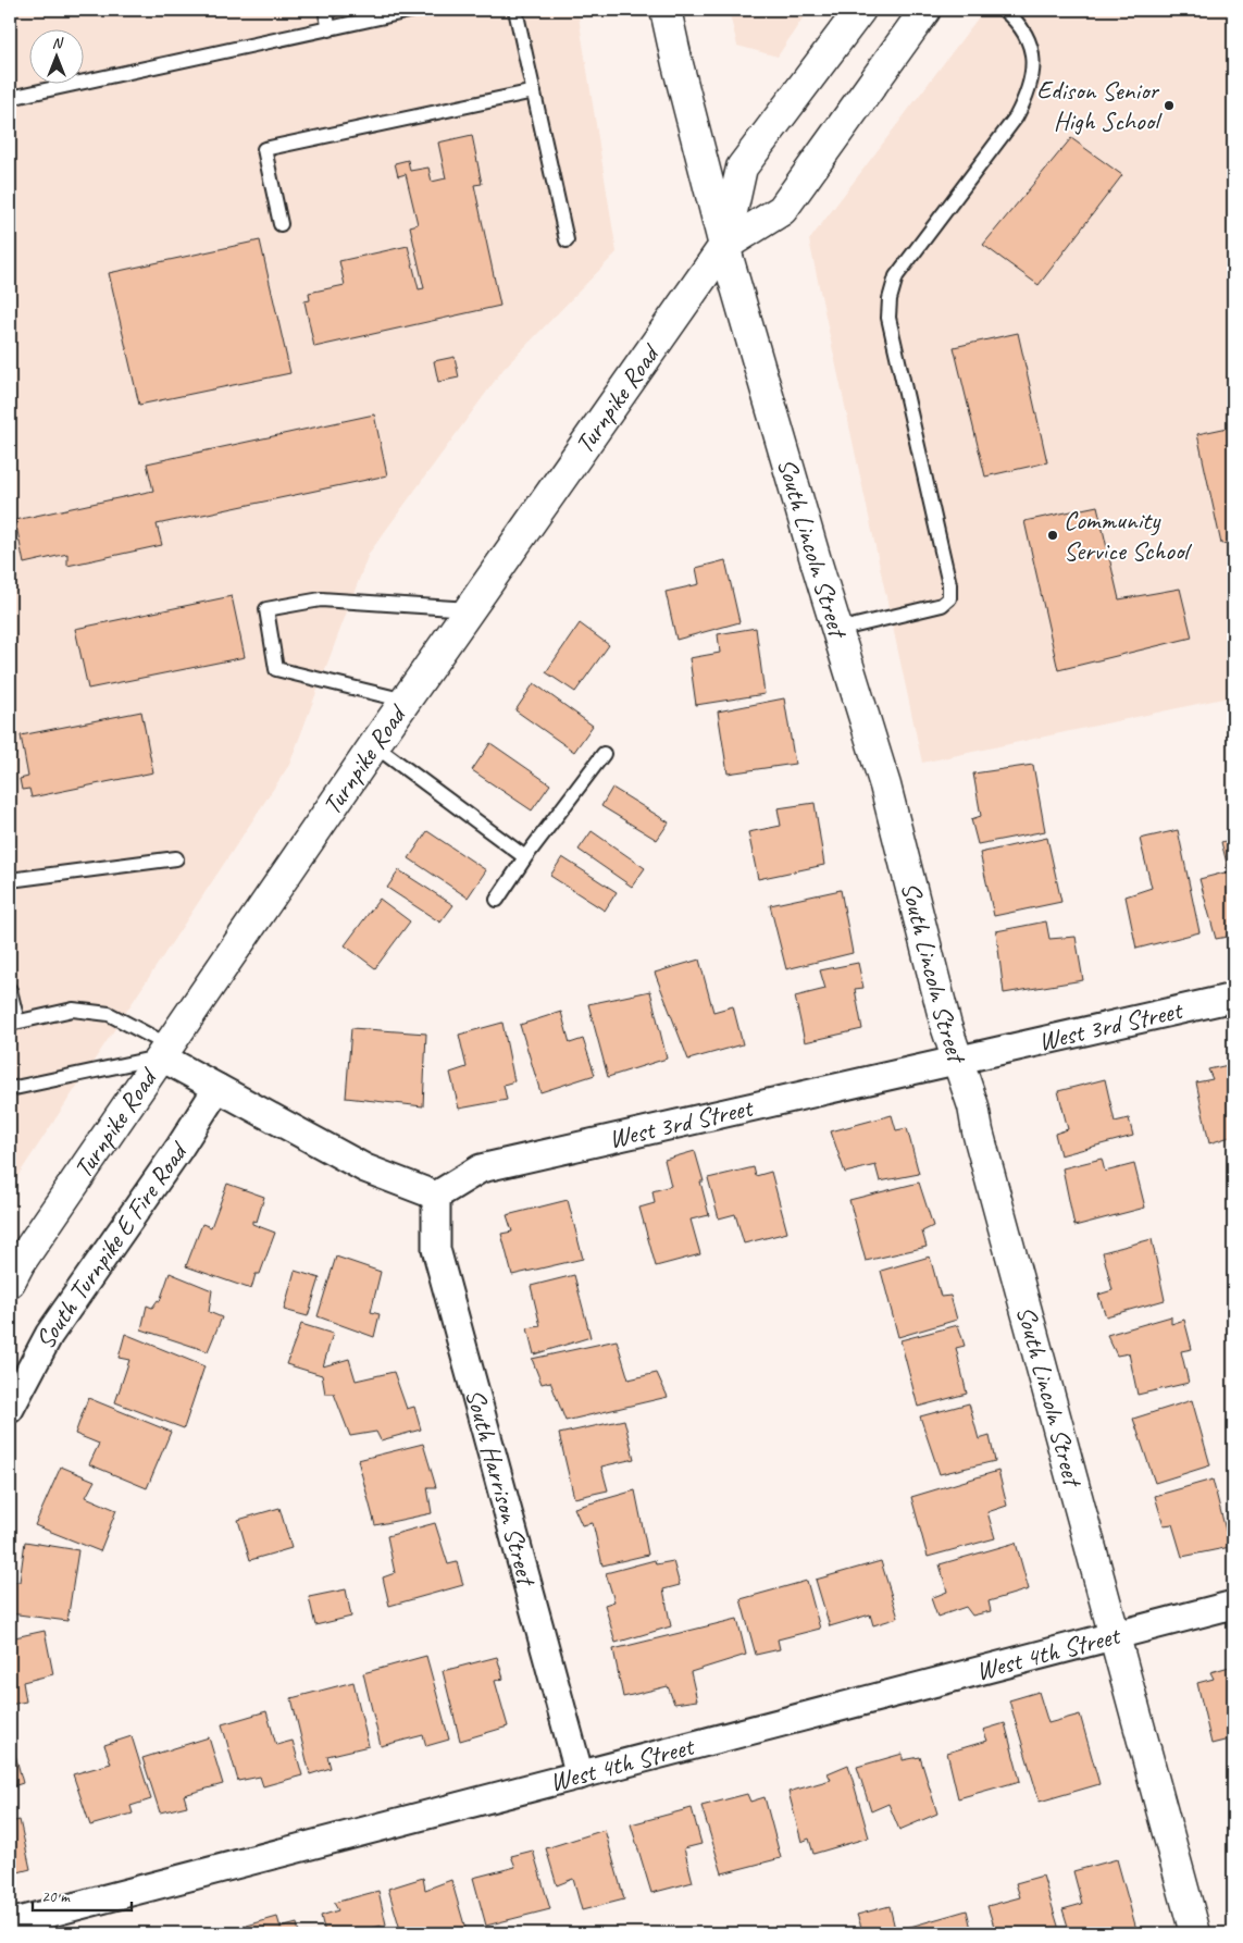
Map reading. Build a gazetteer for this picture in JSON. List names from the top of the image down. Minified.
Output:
{"streets":{"street":["Turnpike Road","South Lincoln Street","West 3rd Street","South Turnpike E Fire Road","South Harrison Street","West 4th Street"]},"crossings":[["Turnpike Road","South Lincoln Street"],["South Lincoln Street","West 3rd Street"],["South Lincoln Street","West 4th Street"],["West 3rd Street","South Harrison Street"],["South Harrison Street","West 4th Street"]],"places":["Edison Senior High School","Community Service School"],"scale_bar":"20 m","north":"top"}
